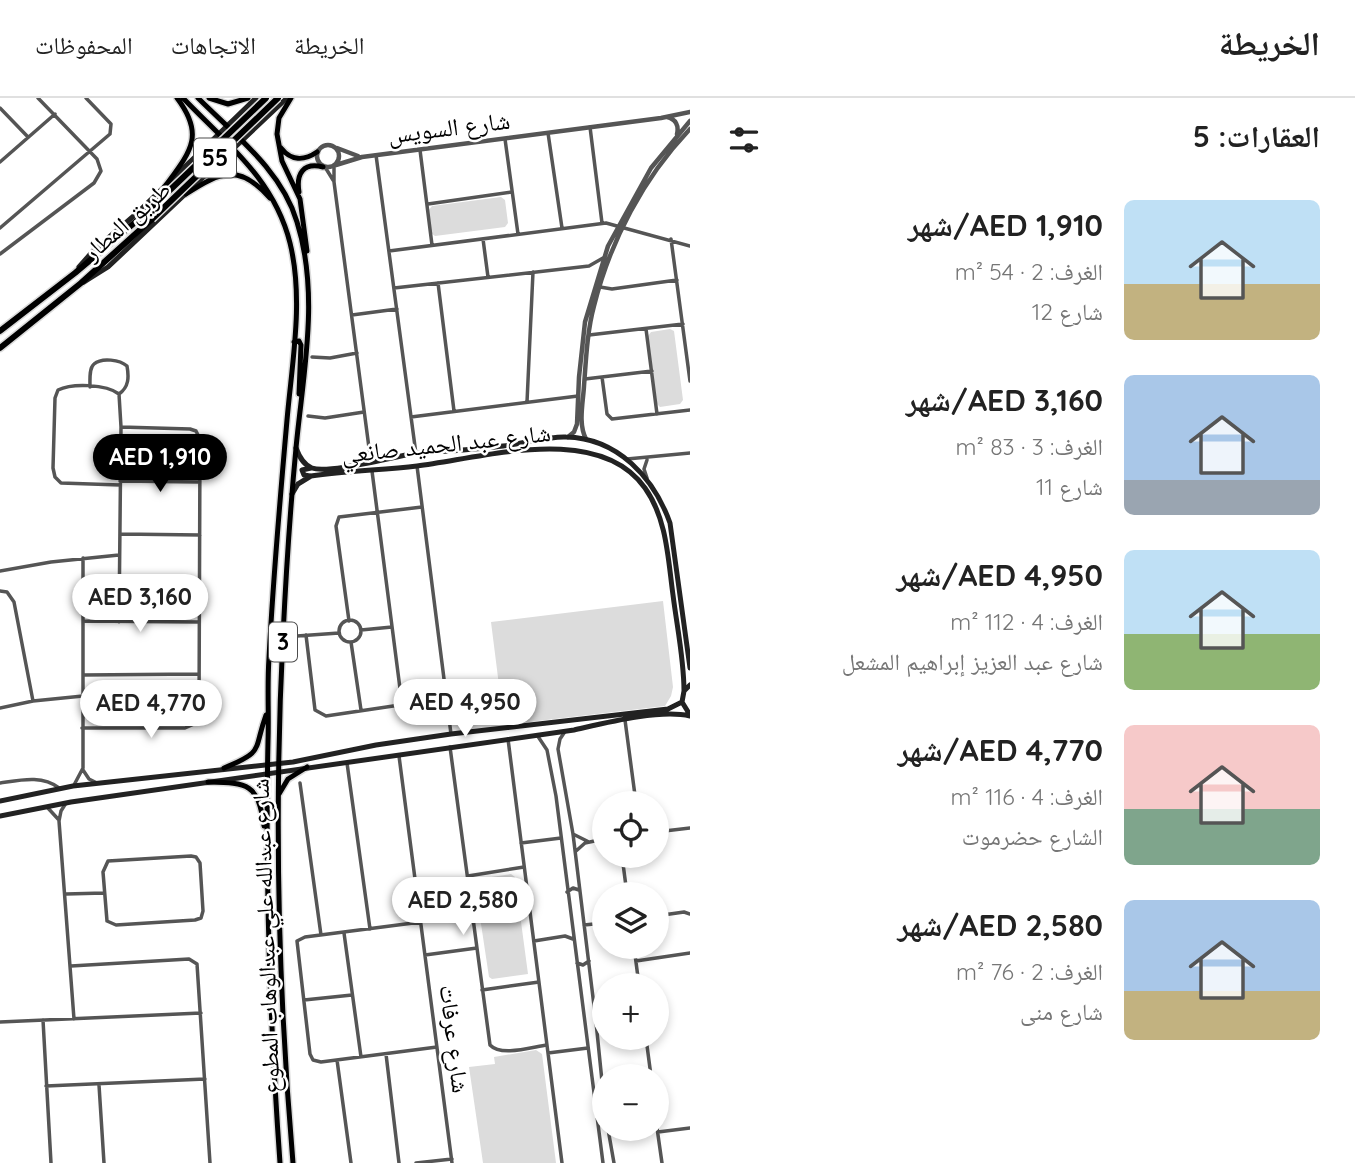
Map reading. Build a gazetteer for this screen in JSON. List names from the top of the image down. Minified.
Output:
{"streets":{"highway":["55","طريق المطار"],"main road":["شارع عبد الحميد صانعي","3","شارع عبدالله علي عبدالوهاب المطوع"],"street":["شارع السويس","شارع عرفات"]},"crossings":[["طريق المطار","3"],["طريق المطار","شارع عبدالله علي عبدالوهاب المطوع"],["شارع عبد الحميد صانعي","شارع عبدالله علي عبدالوهاب المطوع"],["3","شارع عبدالله علي عبدالوهاب المطوع"]],"page":{"header":"الخريطة","nav":["الخريطة","الاتجاهات","المحفوظات"],"heading":"العقارات: 5","list":[{"name":"AED 1,910/شهر","note":"الغرف: 2 · 54 m² · شارع 12"},{"name":"AED 3,160/شهر","note":"الغرف: 3 · 83 m² · شارع 11"},{"name":"AED 4,950/شهر","note":"الغرف: 4 · 112 m² · شارع عبد العزيز إبراهيم المشعل"},{"name":"AED 4,770/شهر","note":"الغرف: 4 · 116 m² · الشارع حضرموت"},{"name":"AED 2,580/شهر","note":"الغرف: 2 · 76 m² · شارع منى"}],"price":["AED 1,910","AED 3,160","AED 4,950","AED 4,770","AED 2,580"],"map_buttons":["+","−"]}}
